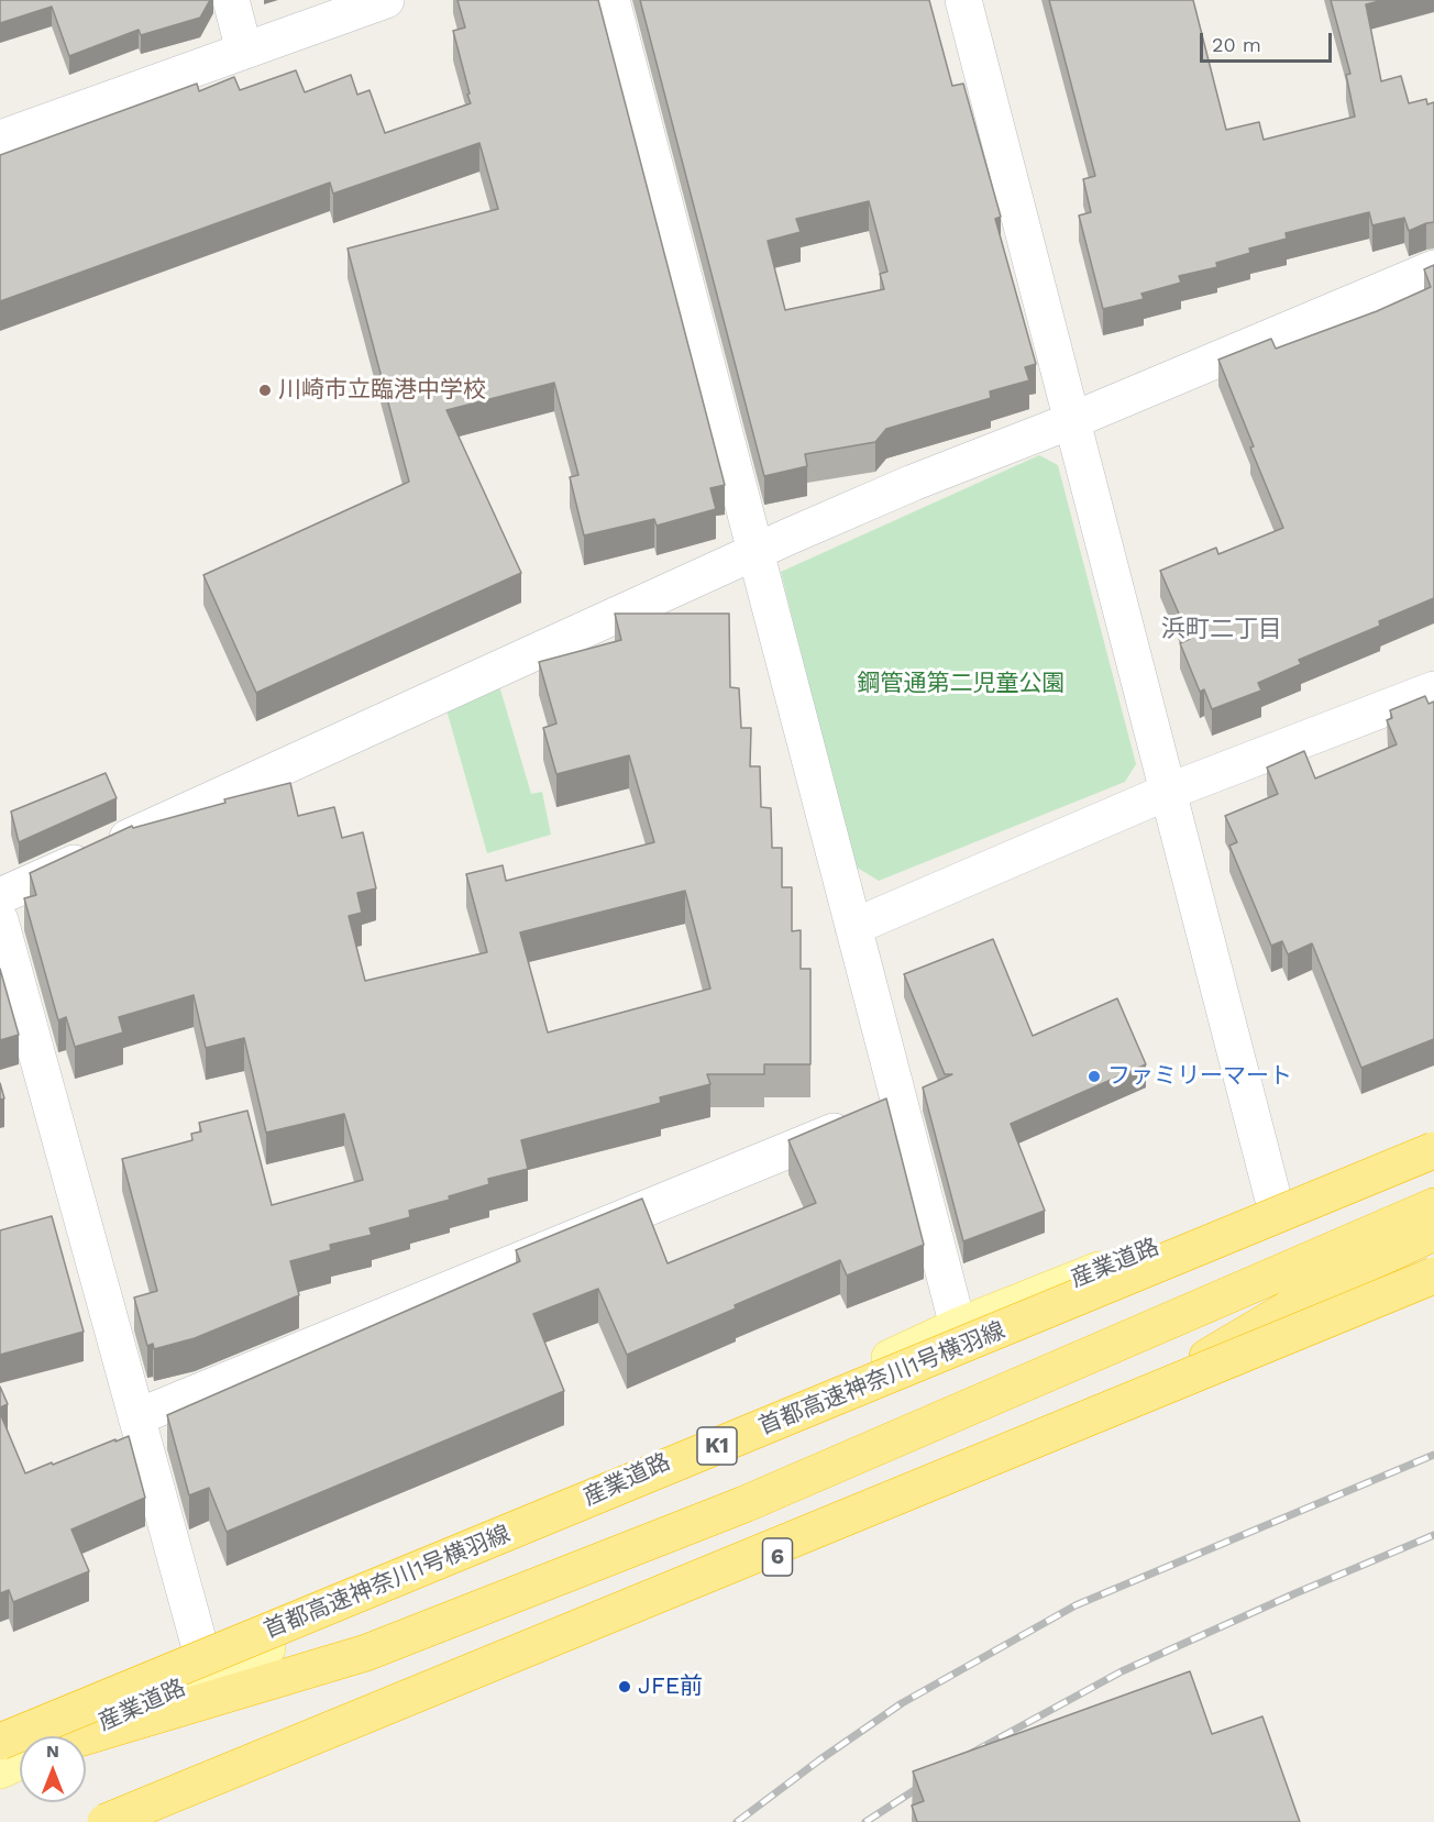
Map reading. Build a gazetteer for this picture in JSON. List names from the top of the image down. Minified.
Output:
{"streets":{"highway":["首都高速神奈川1号横羽線","K1"],"main road":["産業道路","6"]},"districts":["浜町二丁目"],"parks":["鋼管通第二児童公園"],"places":["川崎市立臨港中学校","ファミリーマート","JFE前"],"scale_bar":"20 m","north":"top"}
